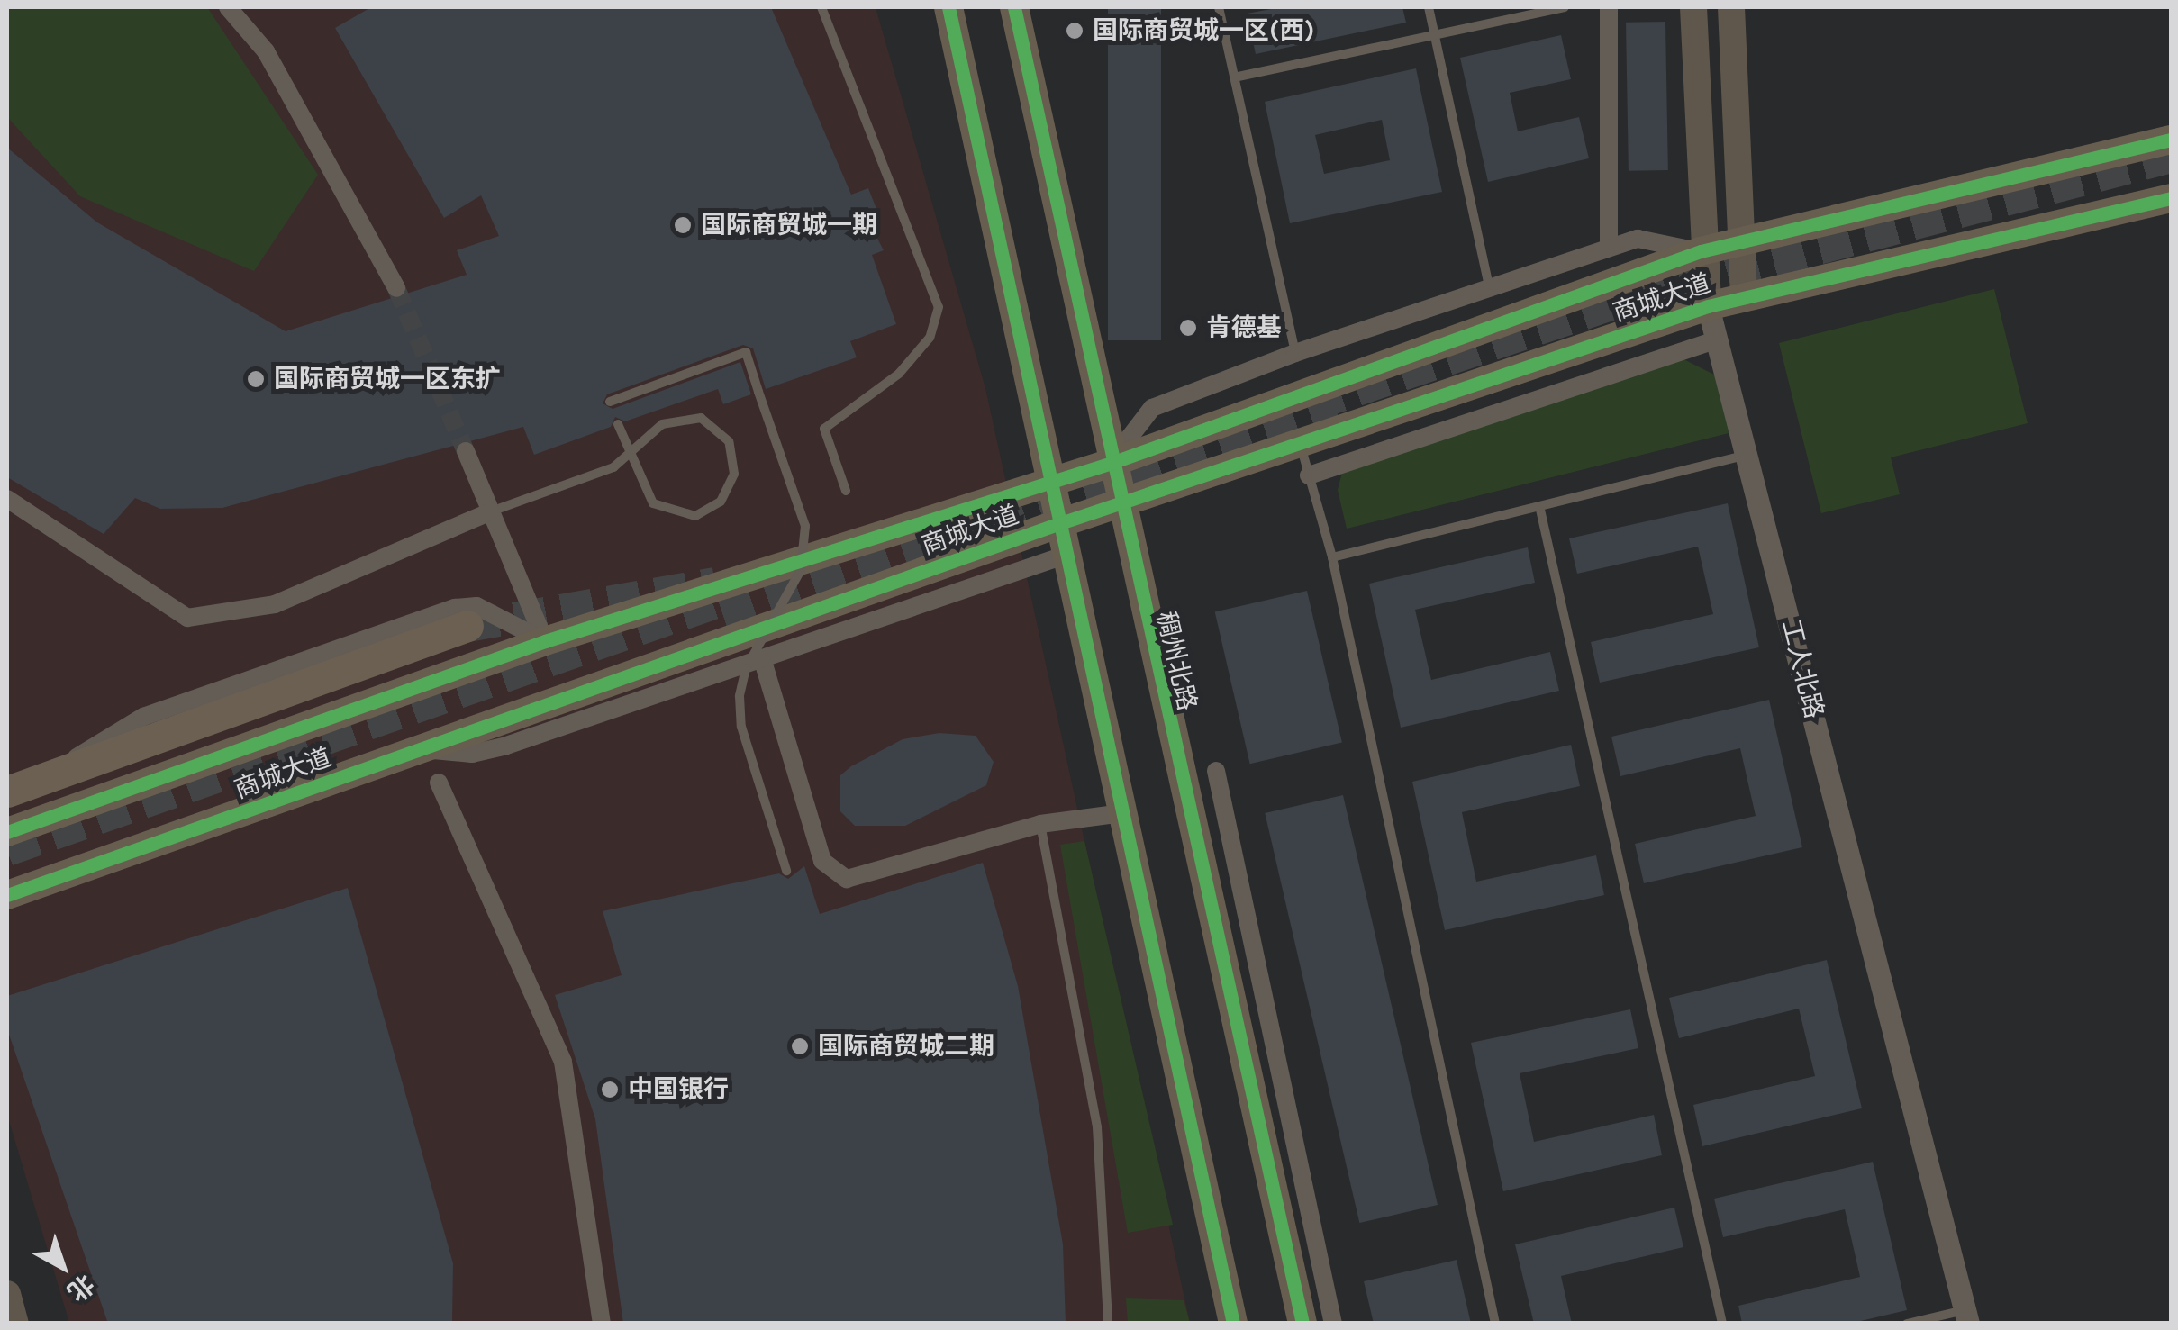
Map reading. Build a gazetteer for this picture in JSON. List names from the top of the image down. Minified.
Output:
{"streets":{"main road":["商城大道","稠州北路","工人北路"]},"crossings":[["商城大道","稠州北路"],["商城大道","工人北路"]],"places":["国际商贸城一区(西)","国际商贸城一期","肯德基","国际商贸城一区东扩","国际商贸城二期","中国银行"],"north":"bottom right"}
